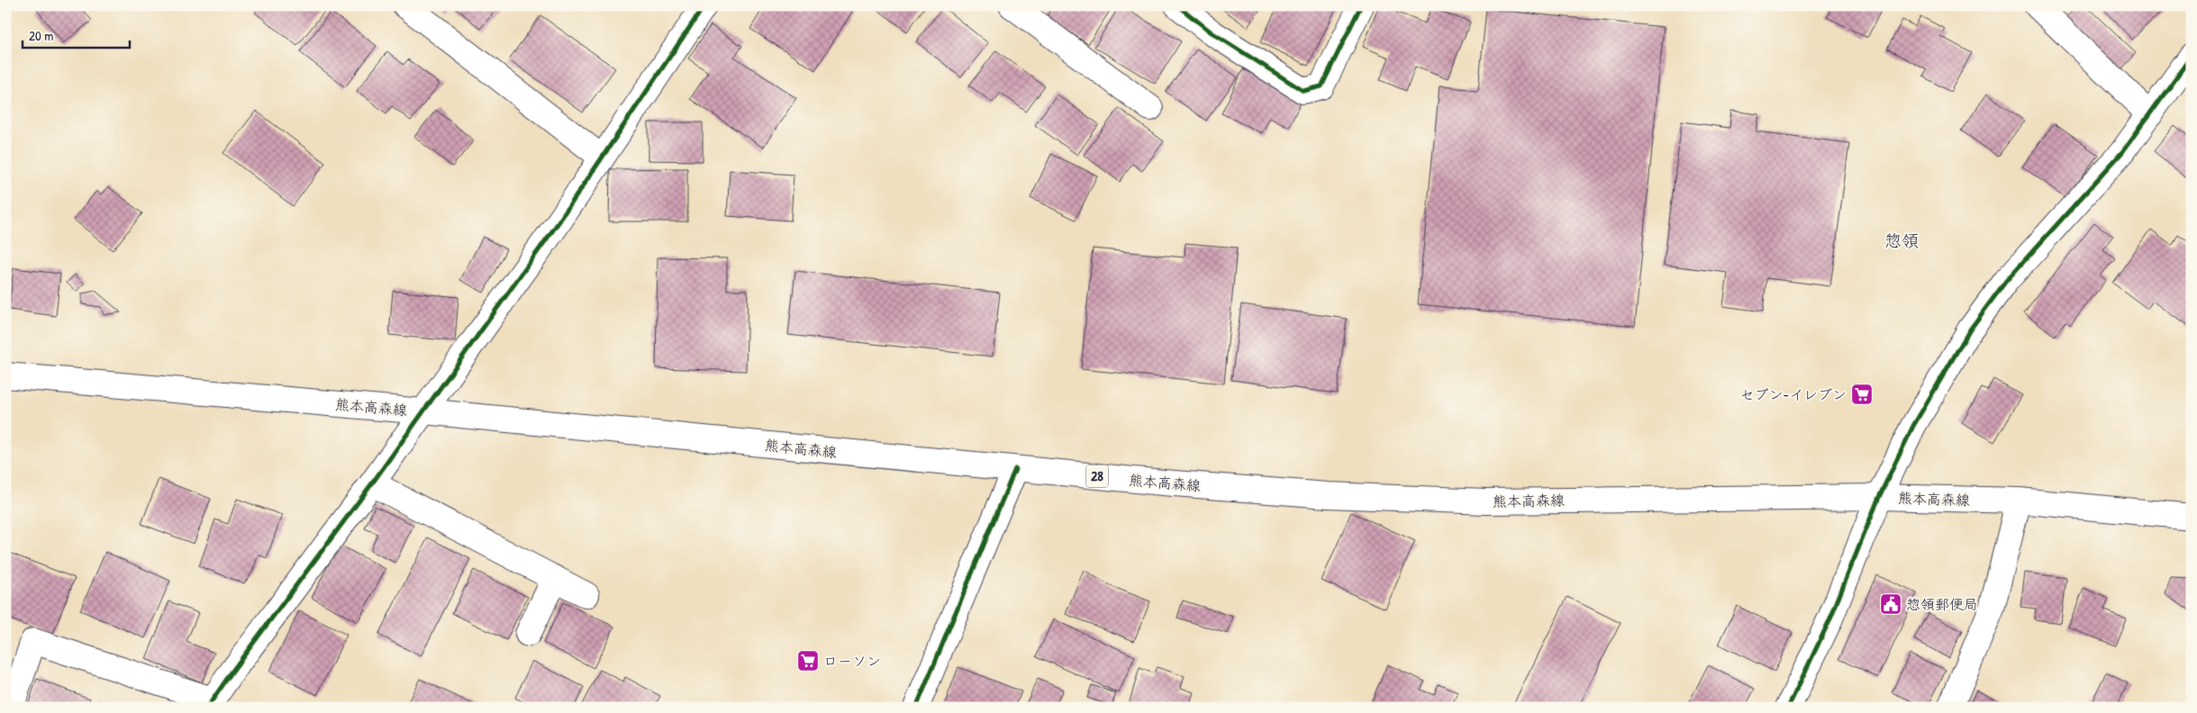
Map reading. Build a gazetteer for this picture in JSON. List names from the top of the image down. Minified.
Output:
{"streets":{"street":["熊本高森線","28"]},"districts":["惣領"],"places":{"supermarket":["セブン-イレブン","ローソン"],"public building":["惣領郵便局"]},"scale_bar":"20 m"}
